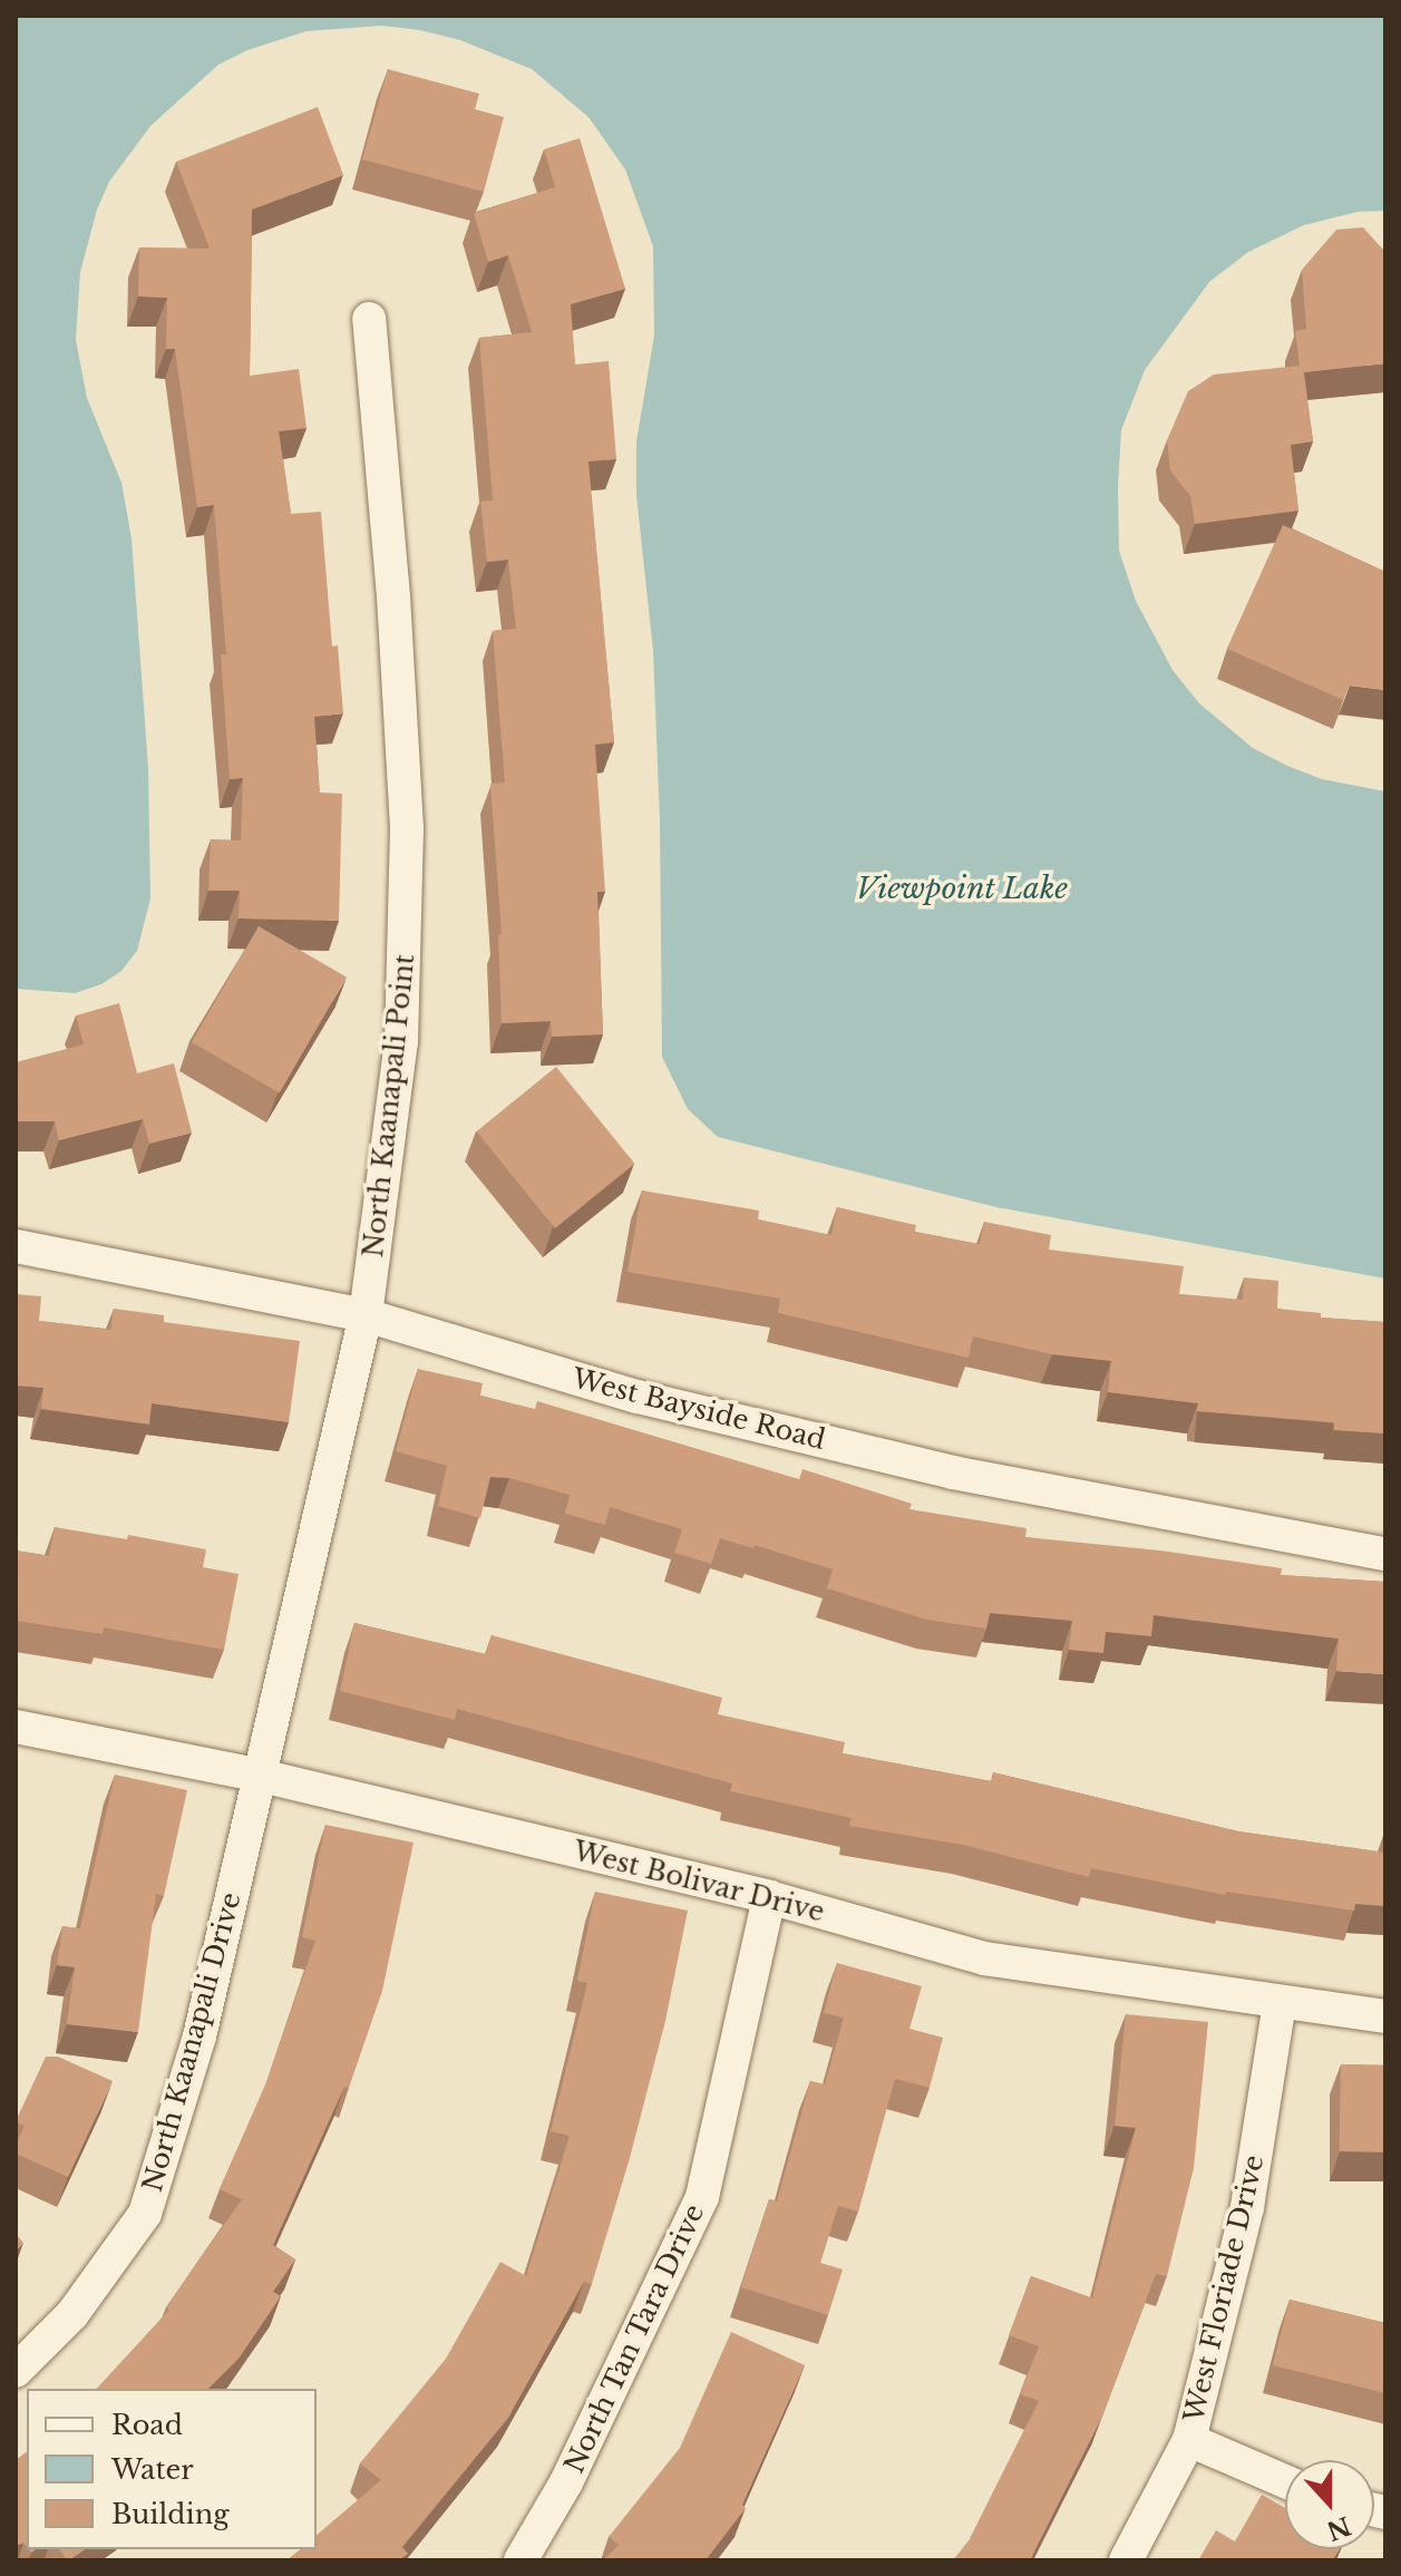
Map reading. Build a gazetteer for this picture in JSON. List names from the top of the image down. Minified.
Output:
{"streets":{"street":["North Kaanapali Point","West Bayside Road","West Bolivar Drive","North Kaanapali Drive","West Floriade Drive","North Tan Tara Drive"]},"crossings":[["North Kaanapali Point","West Bayside Road"],["North Kaanapali Point","West Bolivar Drive"],["North Kaanapali Point","North Kaanapali Drive"],["West Bolivar Drive","North Kaanapali Drive"],["West Bolivar Drive","West Floriade Drive"],["West Bolivar Drive","North Tan Tara Drive"]],"water":["Viewpoint Lake"],"legend":["Road","Water","Building"],"north":"bottom"}
